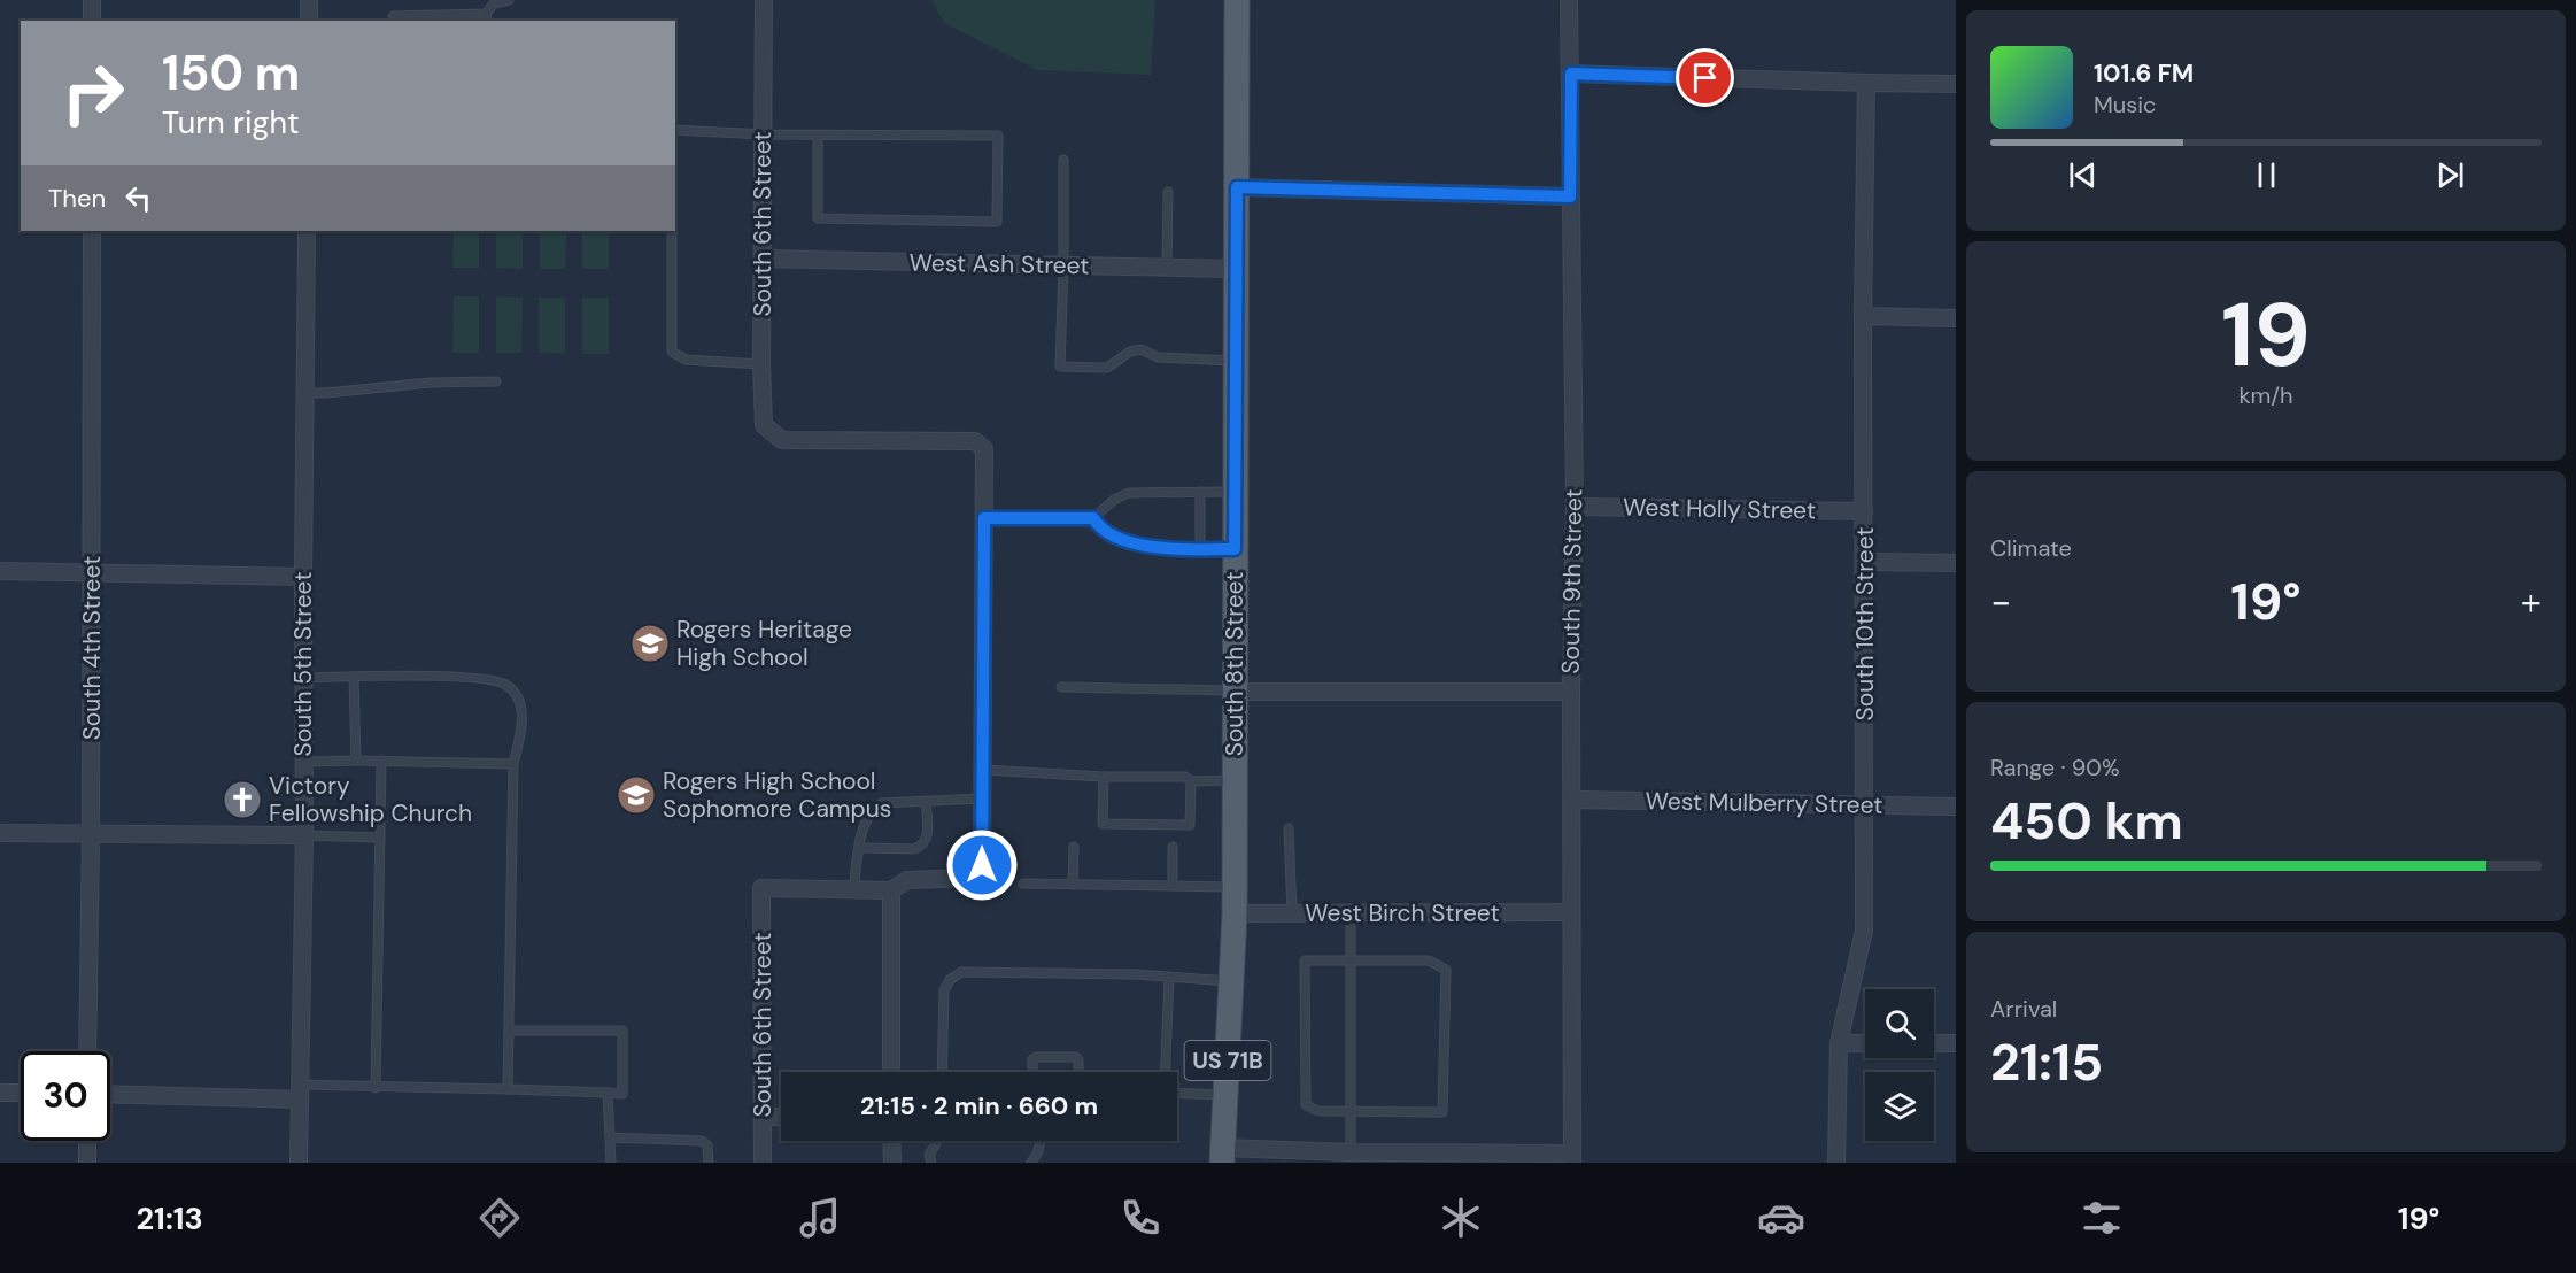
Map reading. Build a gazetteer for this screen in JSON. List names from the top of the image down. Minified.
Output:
{"streets":{"main road":["South 8th Street","US 71B"],"street":["South 6th Street","West Ash Street","West Holly Street","South 9th Street","South 10th Street","South 4th Street","South 5th Street","West Mulberry Street","West Birch Street"]},"crossings":[["South 6th Street","West Ash Street"],["West Ash Street","South 8th Street"],["West Holly Street","South 9th Street"],["West Holly Street","South 10th Street"],["South 9th Street","West Mulberry Street"],["South 9th Street","West Birch Street"],["South 10th Street","West Mulberry Street"],["South 8th Street","West Birch Street"]],"places":{"school or university":["Rogers Heritage High School","Rogers High School Sophomore Campus"],"church":["Victory Fellowship Church"]},"page":{"turn":["150 m","Turn right"],"song":["101.6 FM","Music"],"then":"Then","tile":[["19","km/h"],"Climate",["Range · 90%","450 km"],["Arrival","21:15"]],"heat":["−","19°","+"],"limit":"30","trip":"21:15 · 2 min · 660 m","tabs":["21:13","19°"]}}
